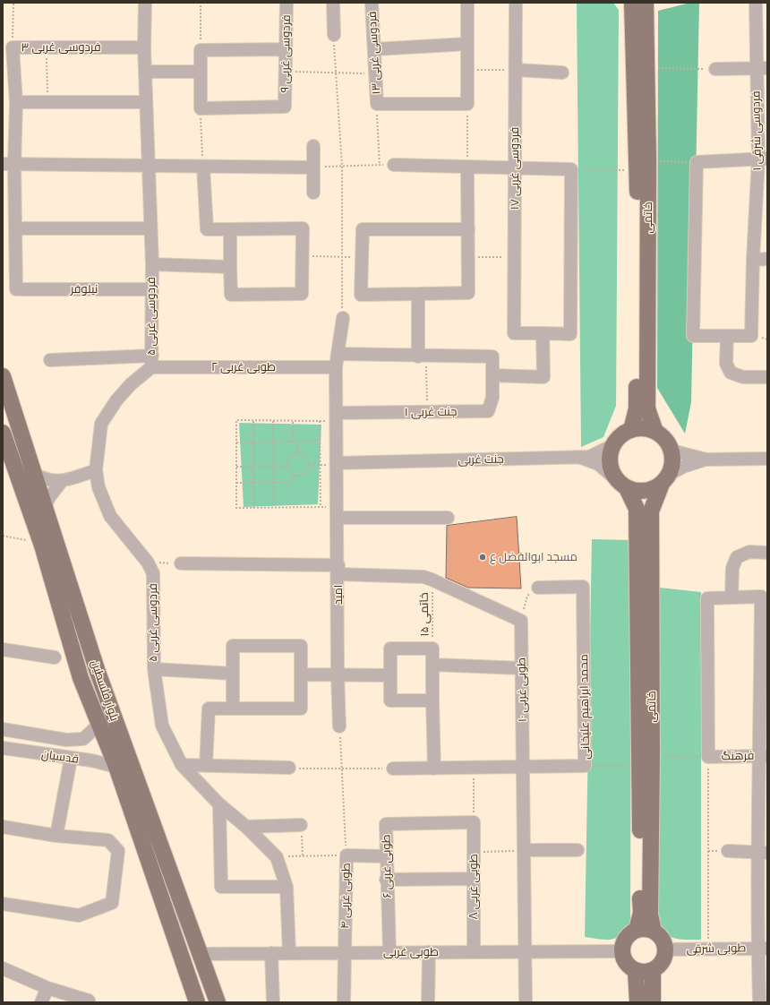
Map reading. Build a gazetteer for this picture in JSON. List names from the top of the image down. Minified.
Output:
{"streets":{"main road":["خاتمی","بلوار فلسطین"],"street":["فردوسی غربی ۳","فردوسی غربی ۱۳","فردوسی غربی ۹","فردوسی شرقی ۱","فردوسی غربی ۱۷","نیلوفر","فردوسی غربی ۵","طوبی غربی ۲","جنت غربی ۱","جنت غربی","امید","طوبی غربی ۱۰","محمد ابراهیم علیخانی","فرهنگ","قدسیان","طوبی غربی ۶","طوبی غربی ۸","طوبی غربی ۴","طوبی شرقی","طوبی غربی"],"path":["خاتمی ۱۵"]},"crossings":[["فردوسی غربی ۳","نیلوفر"],["فردوسی غربی ۳","فردوسی غربی ۵"],["خاتمی","جنت غربی"],["خاتمی","طوبی شرقی"],["خاتمی","طوبی غربی"],["نیلوفر","فردوسی غربی ۵"],["فردوسی غربی ۵","طوبی غربی ۲"],["فردوسی غربی ۵","طوبی غربی"],["طوبی غربی ۲","امید"],["جنت غربی ۱","امید"],["جنت غربی","امید"],["طوبی غربی ۱۰","محمد ابراهیم علیخانی"],["طوبی غربی ۱۰","طوبی غربی"],["بلوار فلسطین","قدسیان"],["بلوار فلسطین","طوبی غربی"],["طوبی غربی ۶","طوبی غربی ۸"],["طوبی غربی ۶","طوبی غربی ۴"],["طوبی غربی ۶","طوبی غربی"],["طوبی غربی ۸","طوبی غربی"],["طوبی غربی ۴","طوبی غربی"],["طوبی شرقی","طوبی غربی"]],"places":["مسجد ابوالفضل ع"]}
